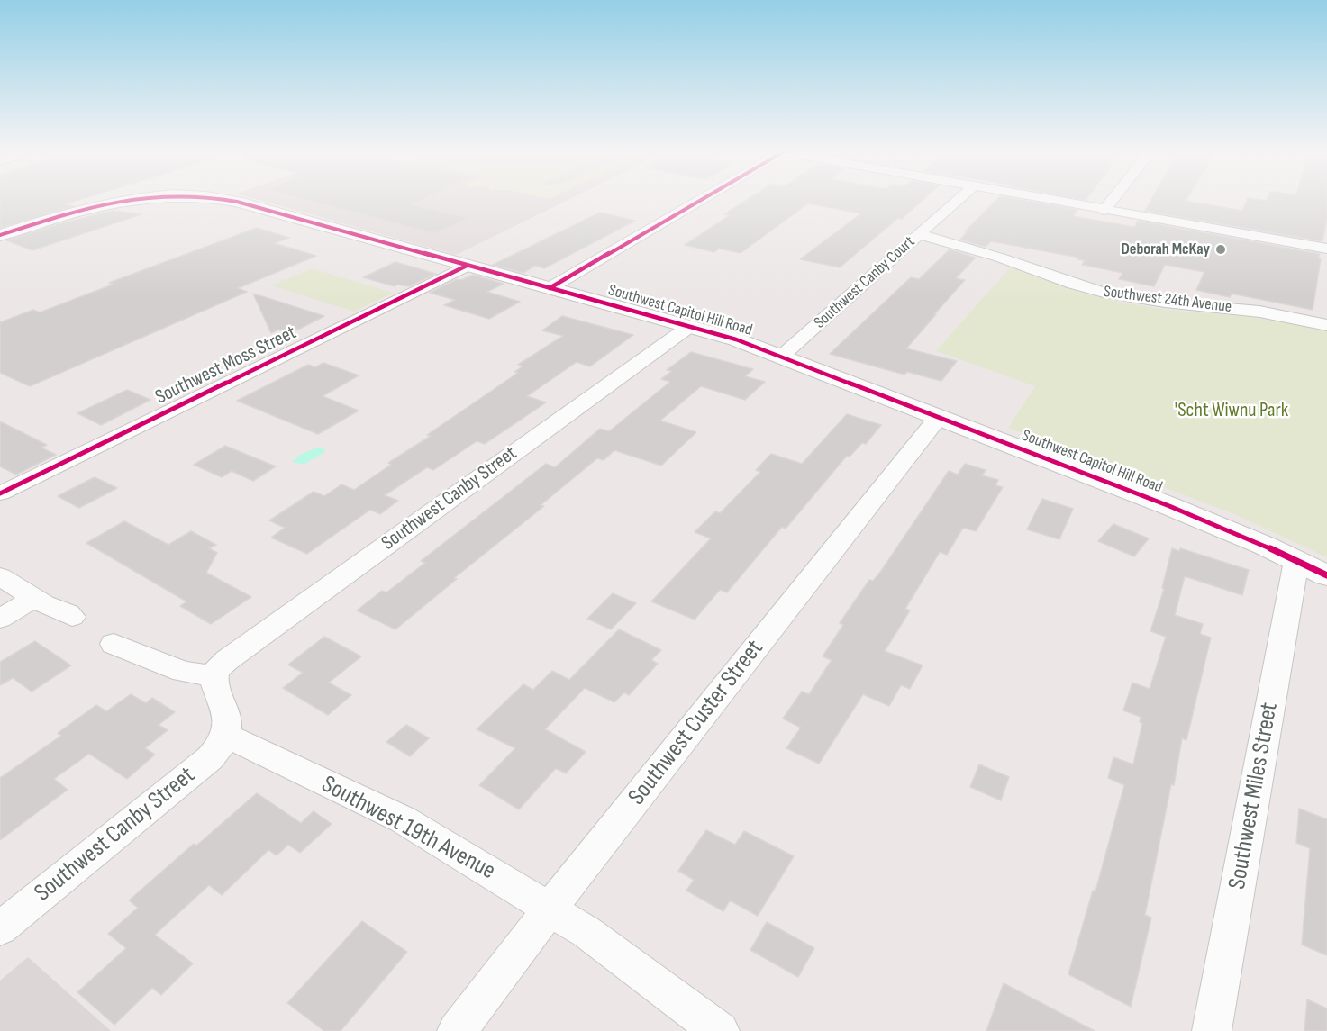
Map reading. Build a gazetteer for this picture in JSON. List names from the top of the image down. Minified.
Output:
{"streets":{"street":["Southwest Canby Court","Southwest 24th Avenue","Southwest Capitol Hill Road","Southwest Moss Street","Southwest Canby Street","Southwest Custer Street","Southwest Miles Street","Southwest 19th Avenue"]},"crossings":[["Southwest Canby Court","Southwest 24th Avenue"],["Southwest Canby Court","Southwest Capitol Hill Road"],["Southwest Capitol Hill Road","Southwest Moss Street"],["Southwest Capitol Hill Road","Southwest Canby Street"],["Southwest Capitol Hill Road","Southwest Custer Street"],["Southwest Capitol Hill Road","Southwest Miles Street"],["Southwest Canby Street","Southwest 19th Avenue"],["Southwest Custer Street","Southwest 19th Avenue"]],"parks":["'Scht Wiwnu Park"],"places":["Deborah McKay"]}
